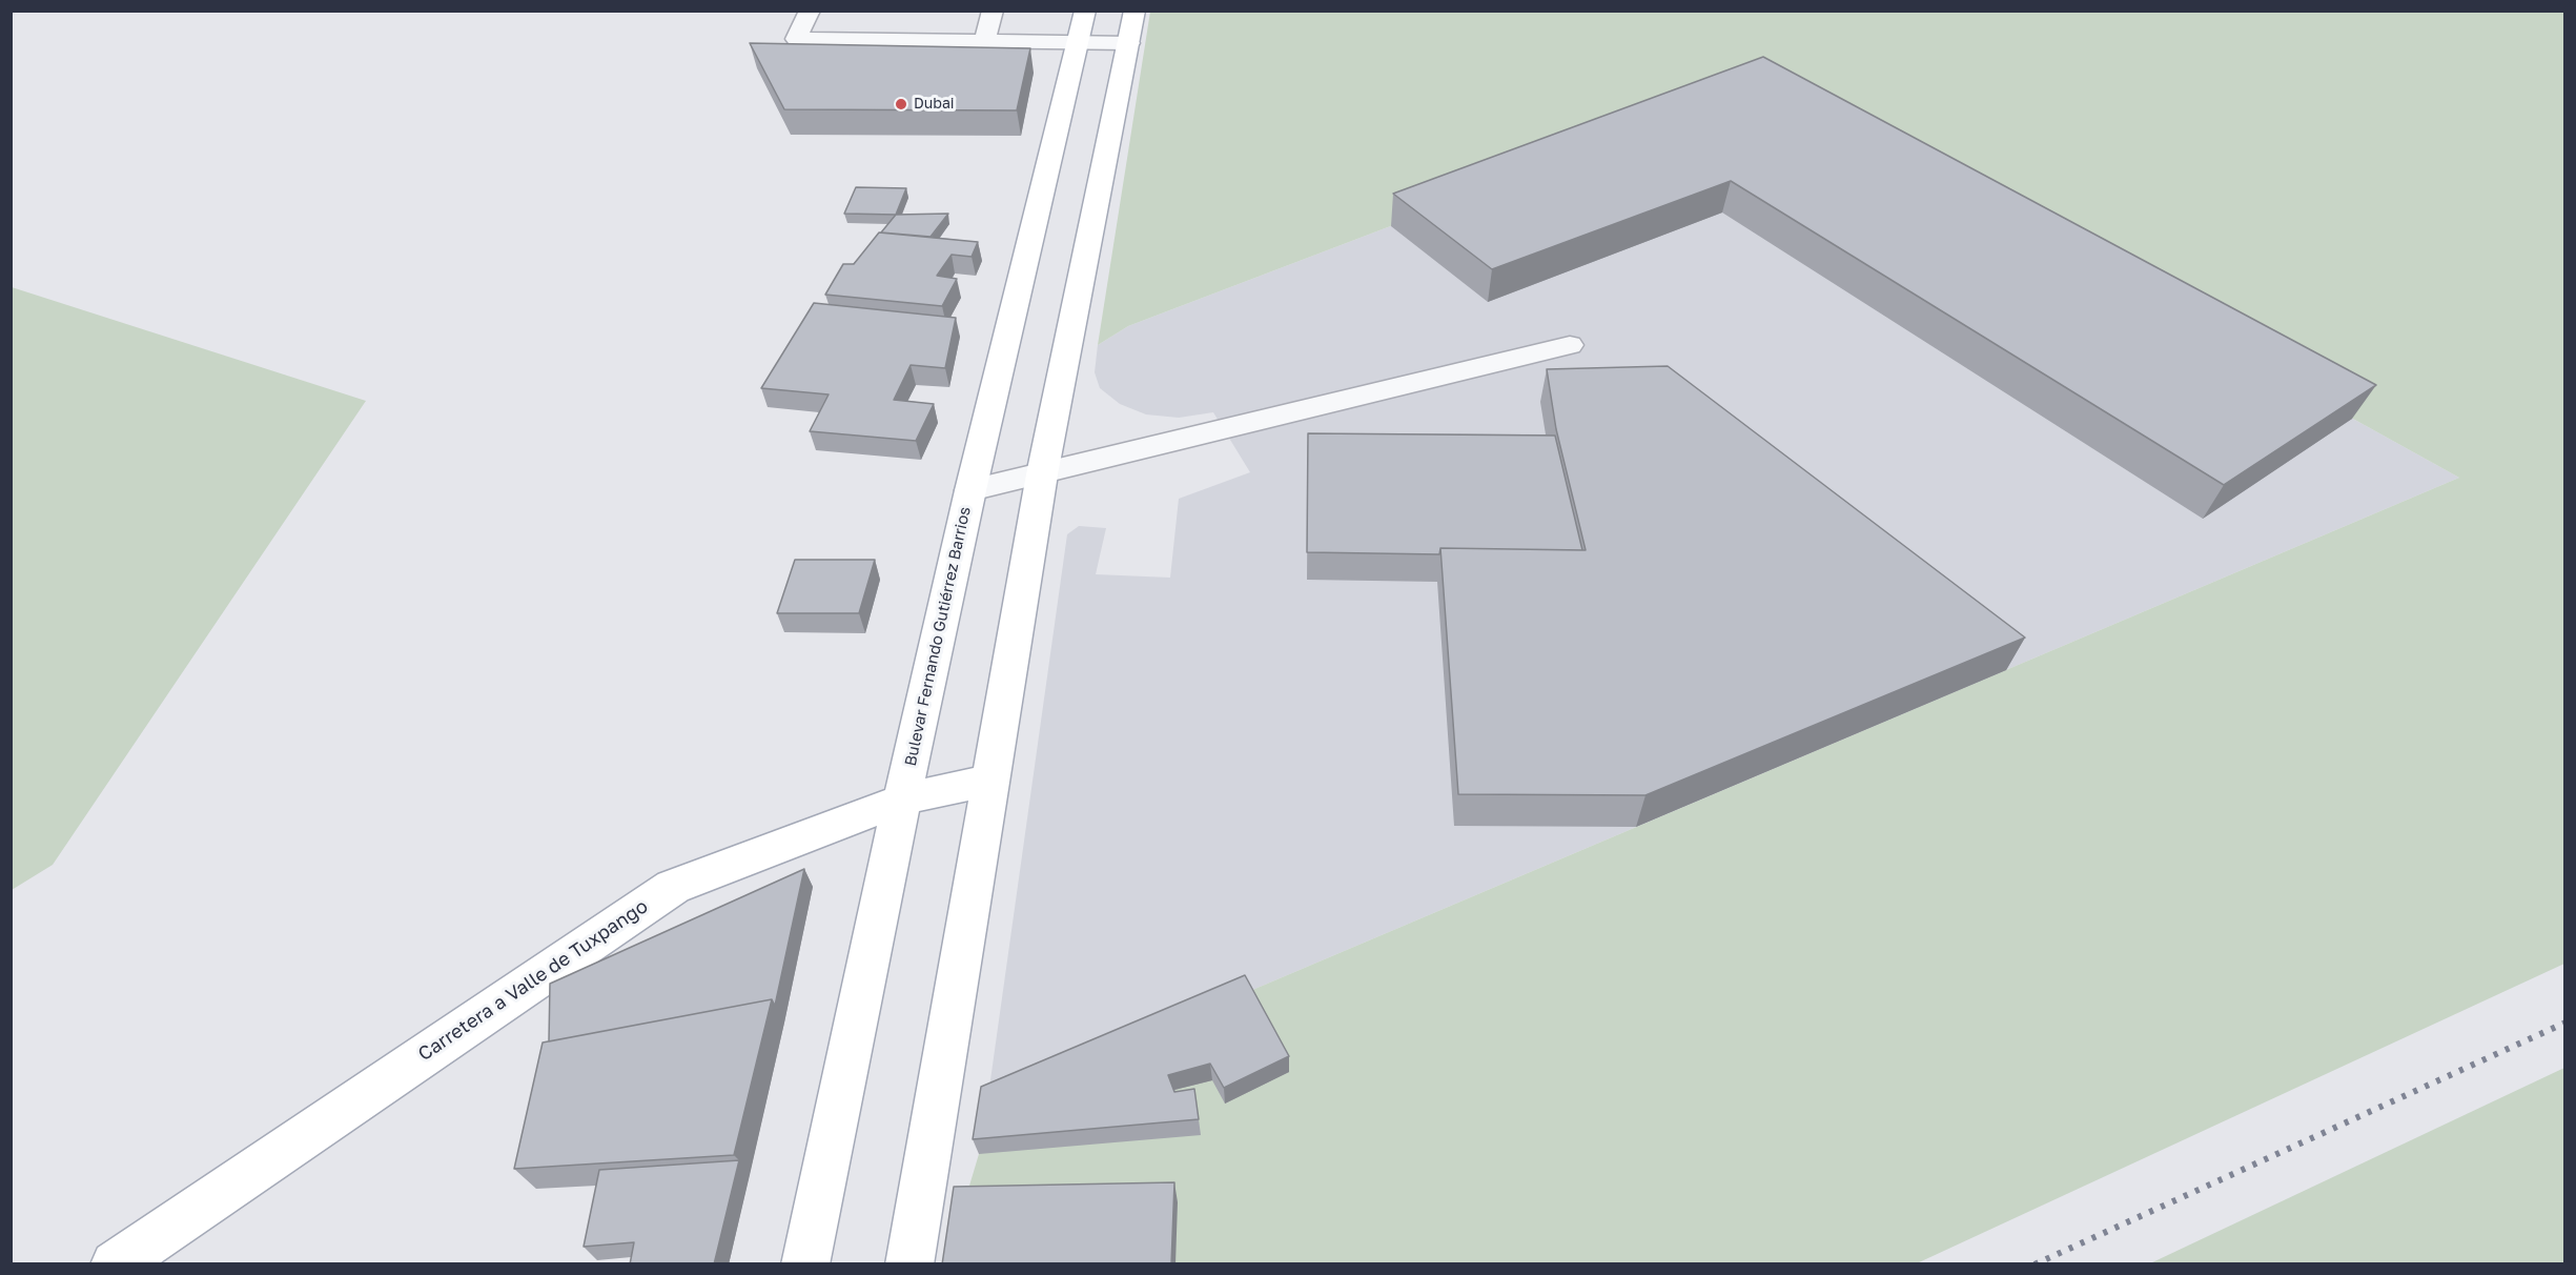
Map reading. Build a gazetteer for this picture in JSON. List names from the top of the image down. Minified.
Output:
{"streets":{"main road":["Bulevar Fernando Gutiérrez Barrios","Carretera a Valle de Tuxpango"]},"crossings":[["Bulevar Fernando Gutiérrez Barrios","Carretera a Valle de Tuxpango"]],"places":["Dubai"]}
